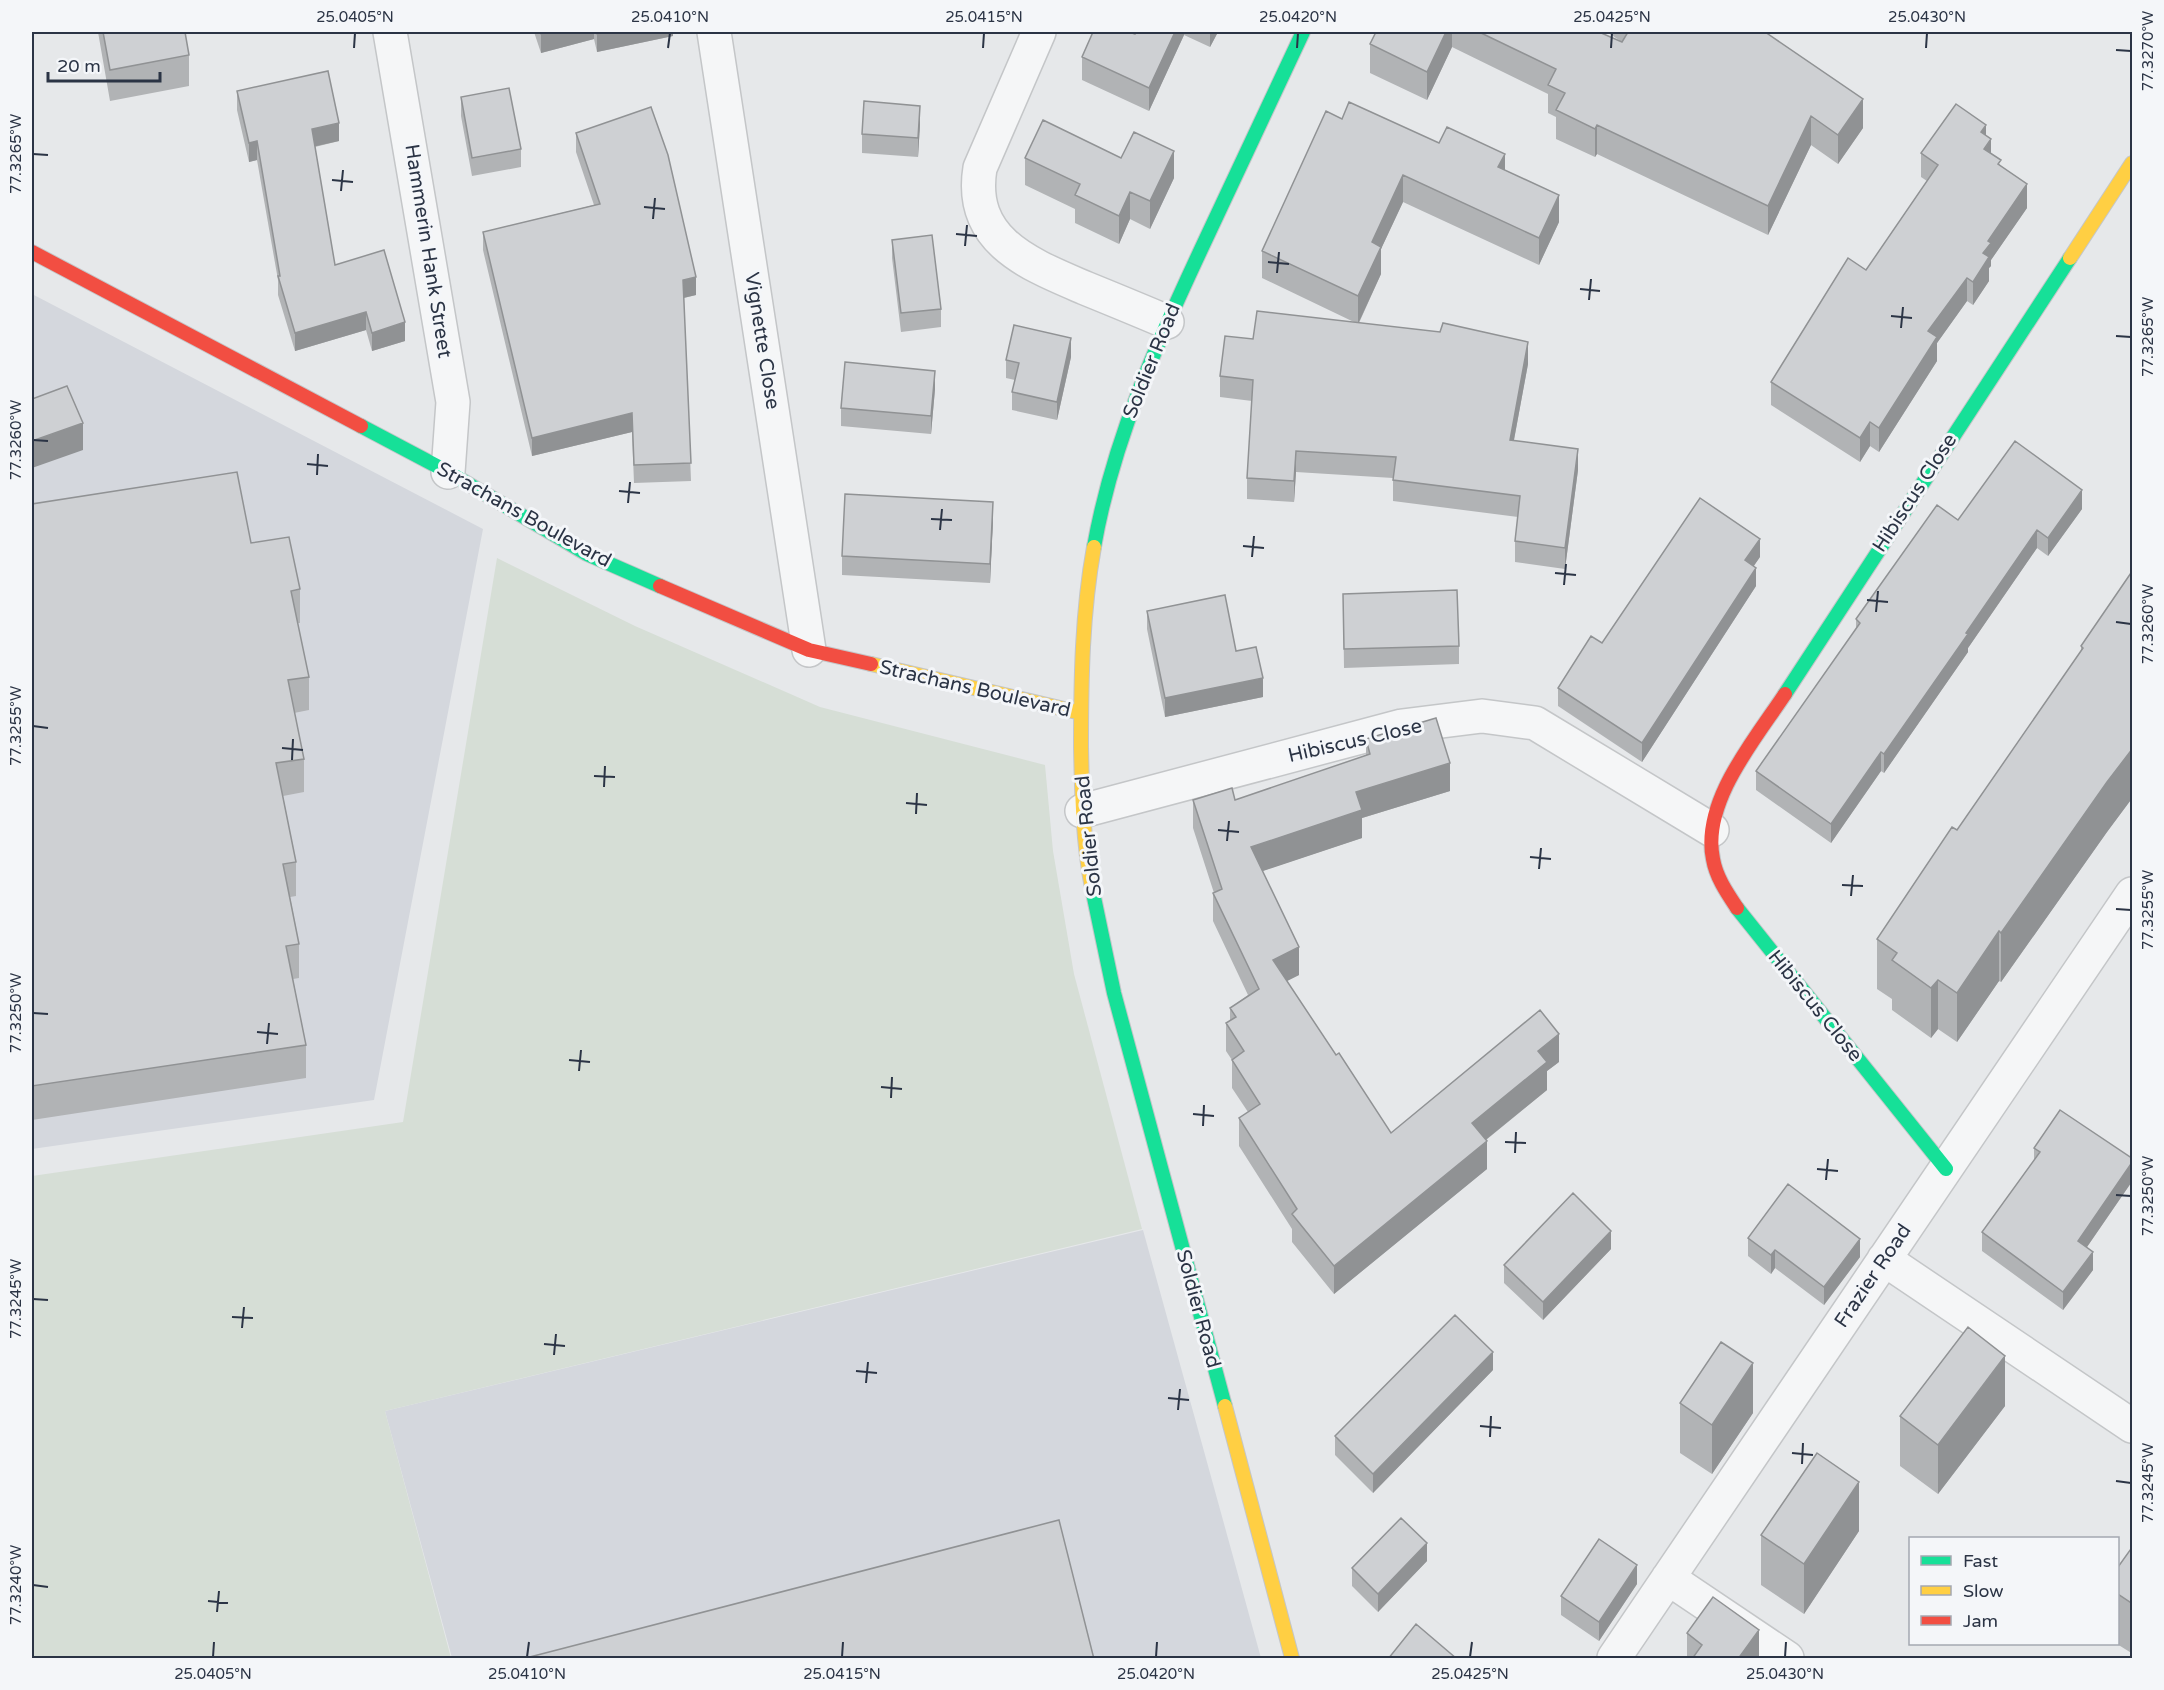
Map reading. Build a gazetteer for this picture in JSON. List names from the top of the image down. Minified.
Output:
{"streets":{"street":["Hammerin Hank Street","Vignette Close","Soldier Road","Hibiscus Close","Strachans Boulevard","Frazier Road"]},"crossings":[["Hammerin Hank Street","Strachans Boulevard"],["Vignette Close","Strachans Boulevard"],["Soldier Road","Hibiscus Close"],["Soldier Road","Strachans Boulevard"],["Hibiscus Close","Frazier Road"]],"legend":["Fast","Slow","Jam"],"scale_bar":"20 m","coordinates":["25.0405°N","25.0410°N","25.0415°N","25.0420°N","25.0425°N","25.0430°N","77.3270°W","77.3265°W","77.3260°W","77.3255°W","77.3250°W","77.3245°W","77.3240°W"]}
